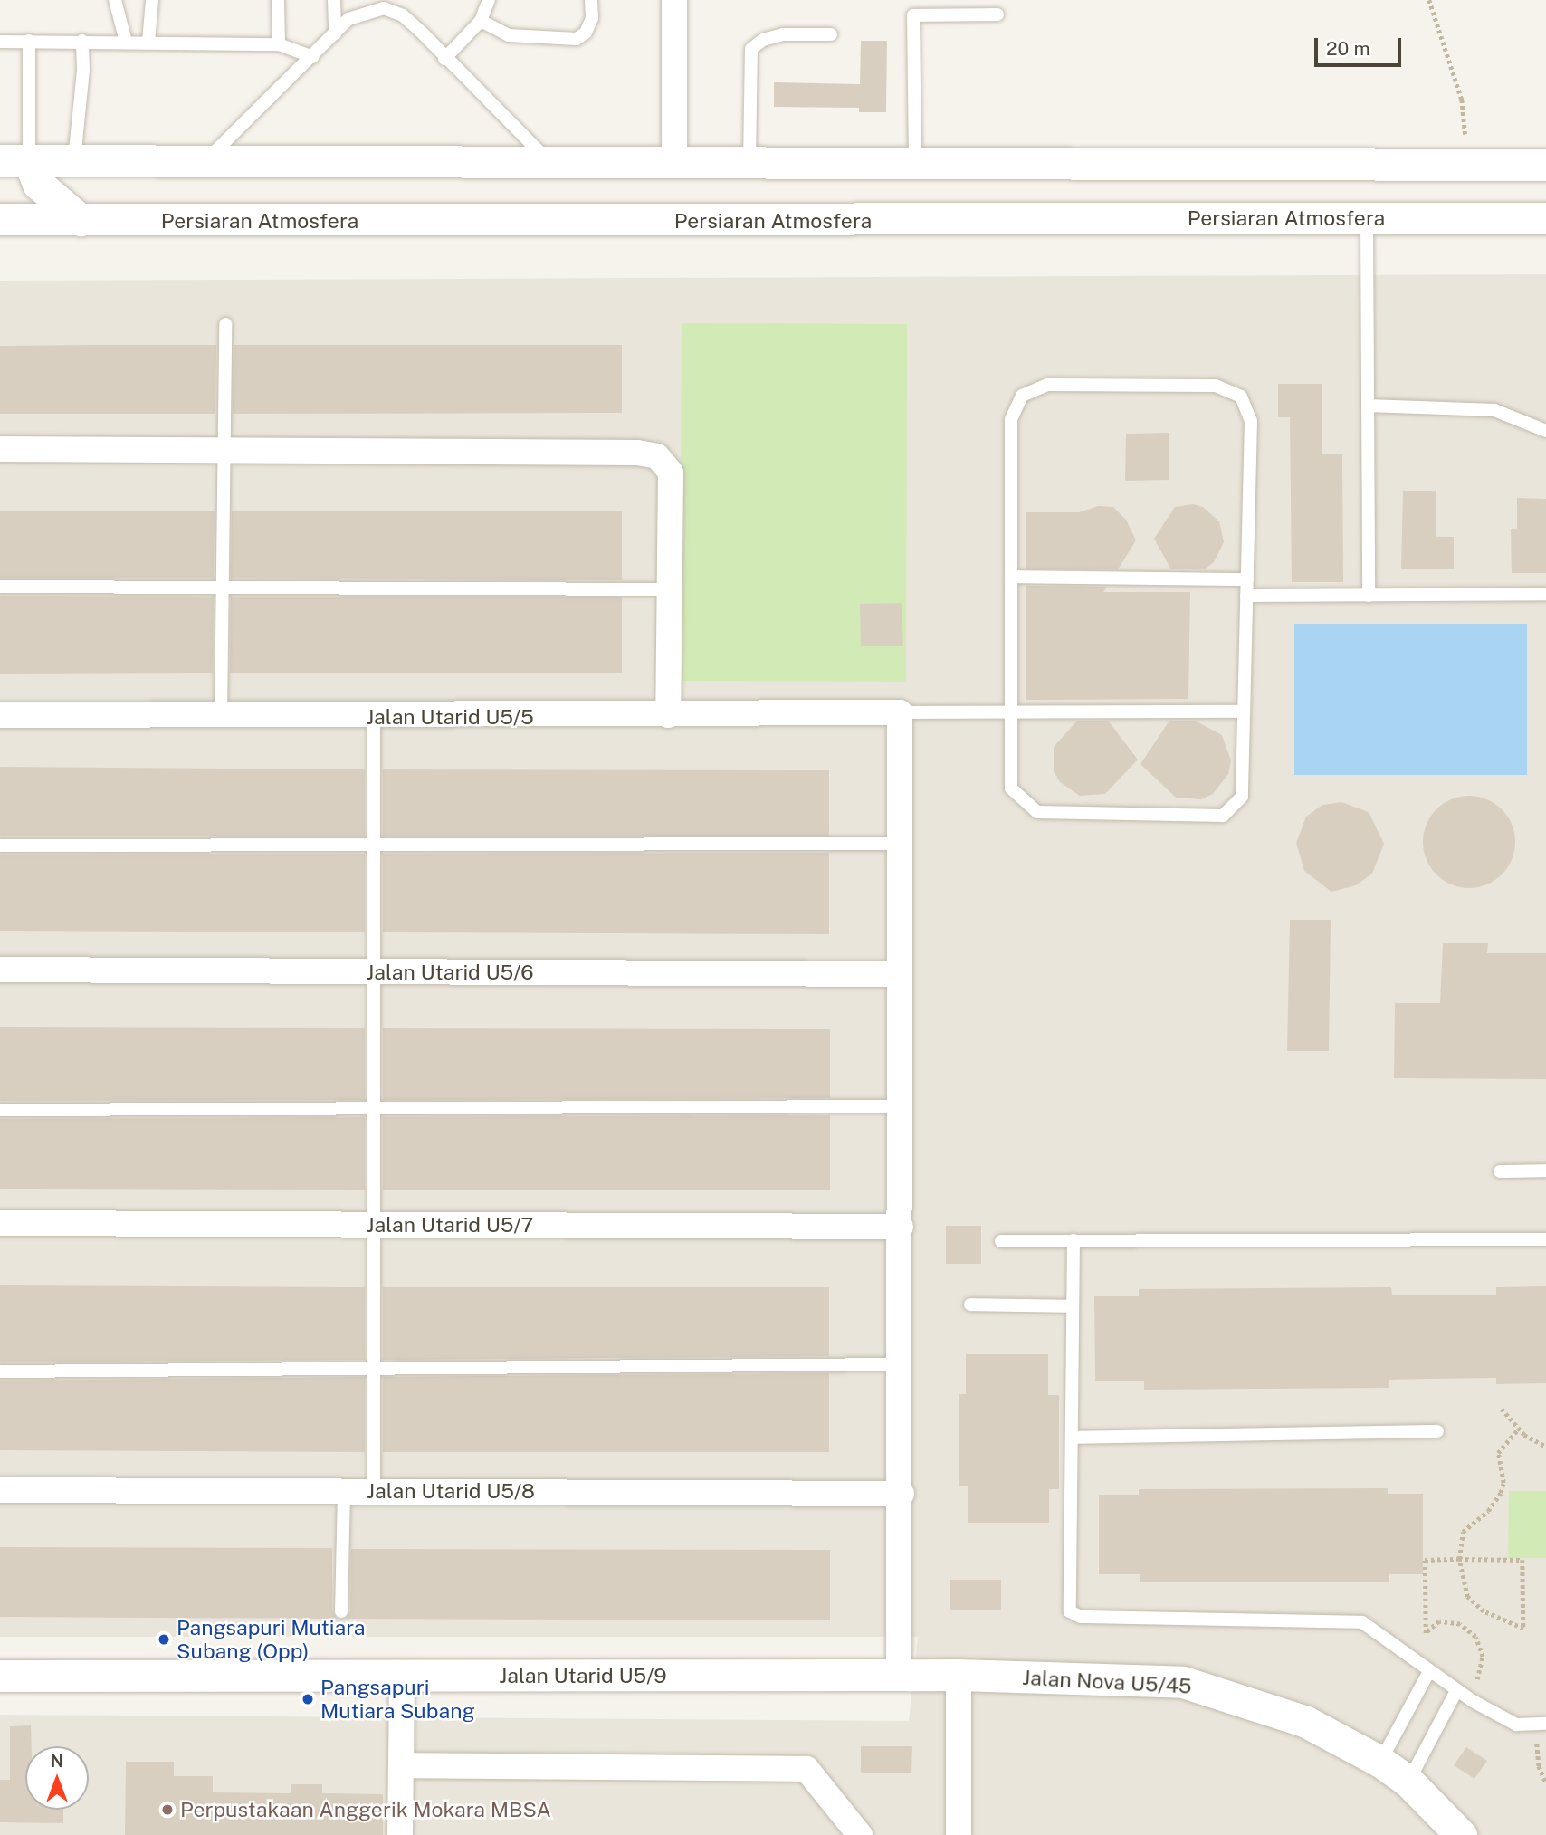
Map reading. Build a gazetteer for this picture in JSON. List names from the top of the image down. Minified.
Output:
{"streets":{"street":["Persiaran Atmosfera","Jalan Utarid U5/5","Jalan Utarid U5/6","Jalan Utarid U5/7","Jalan Utarid U5/8","Jalan Utarid U5/9","Jalan Nova U5/45"]},"crossings":[["Jalan Utarid U5/9","Jalan Nova U5/45"]],"places":["Pangsapuri Mutiara Subang (Opp)","Pangsapuri Mutiara Subang","Perpustakaan Anggerik Mokara MBSA"],"scale_bar":"20 m","north":"top"}
